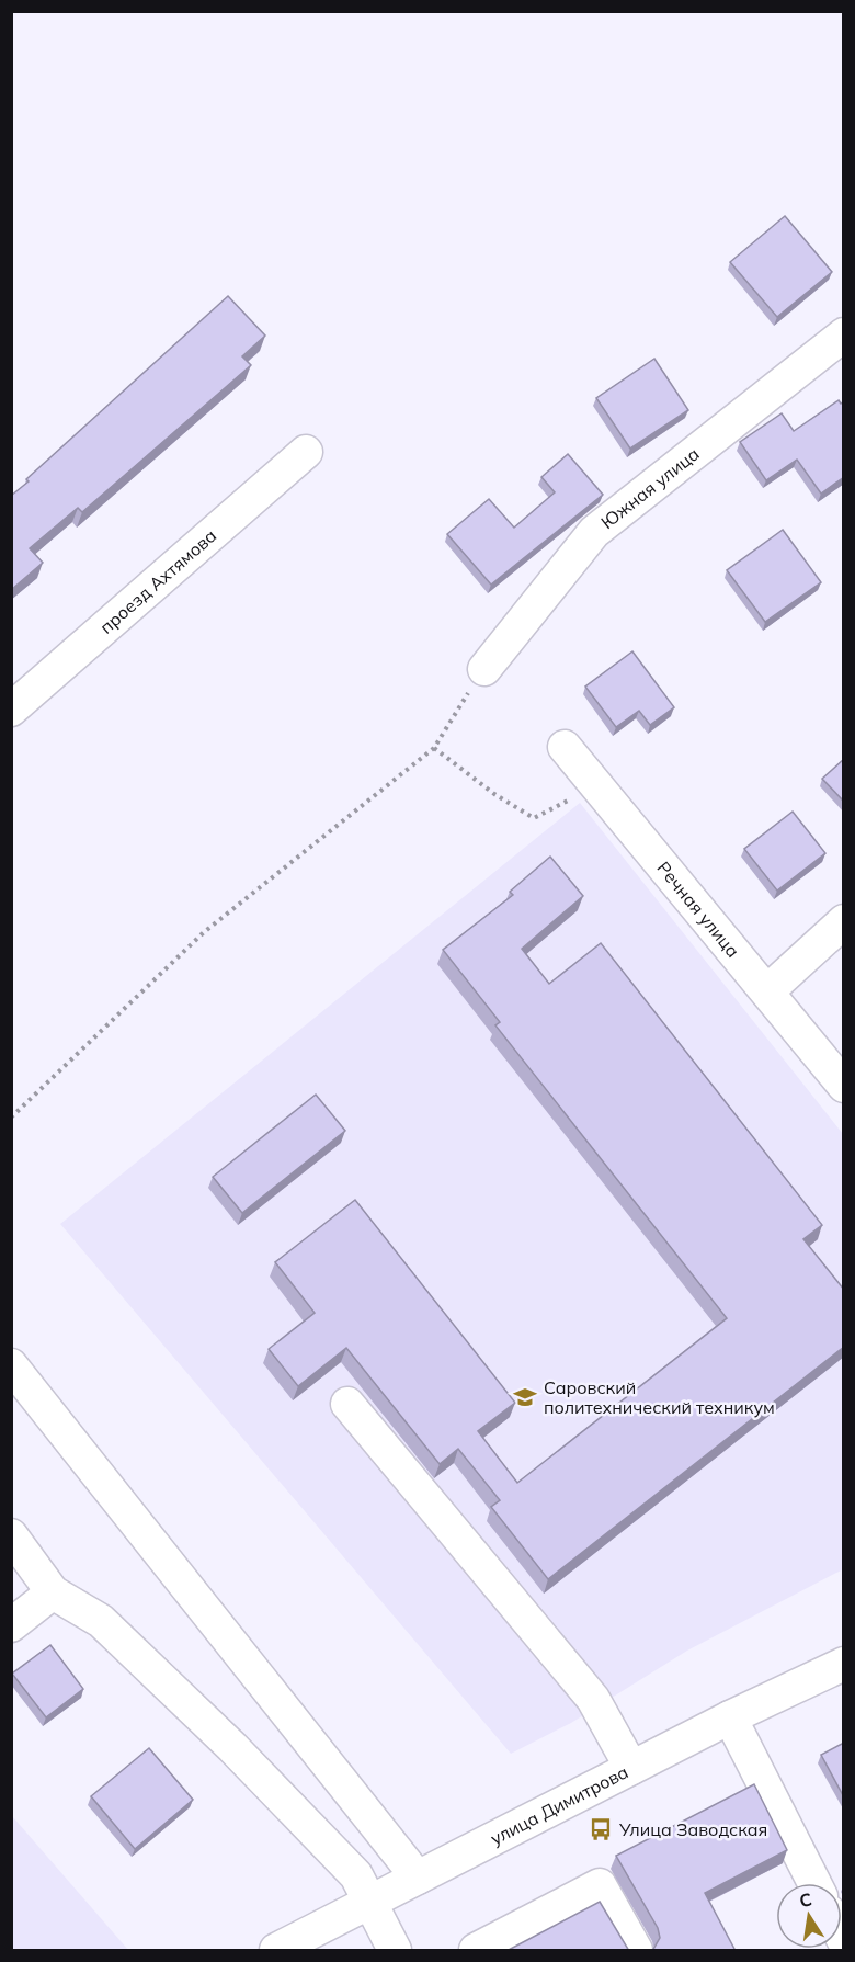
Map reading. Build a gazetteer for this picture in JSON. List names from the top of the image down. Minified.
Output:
{"streets":{"street":["Южная улица","проезд Ахтямова","Речная улица","улица Димитрова"]},"places":{"school or university":["Саровский политехнический техникум"],"bus stop":["Улица Заводская"]},"north":"top"}
